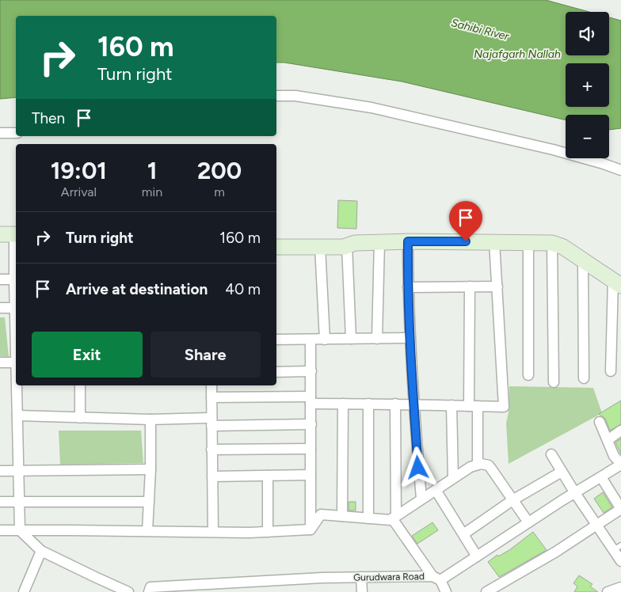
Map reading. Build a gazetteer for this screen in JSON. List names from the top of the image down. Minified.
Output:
{"streets":{"street":["Gurudwara Road"]},"water":["Sahibi River","Najafgarh Nallah"],"page":{"map_buttons":["+","−"],"turn":["160 m","Turn right"],"then":"Then","eta":["19:01","Arrival","1","min","200","m"],"list":[{"name":"Turn right","value":"160 m"},{"name":"Arrive at destination","value":"40 m"}],"buttons":["Exit","Share"]}}
